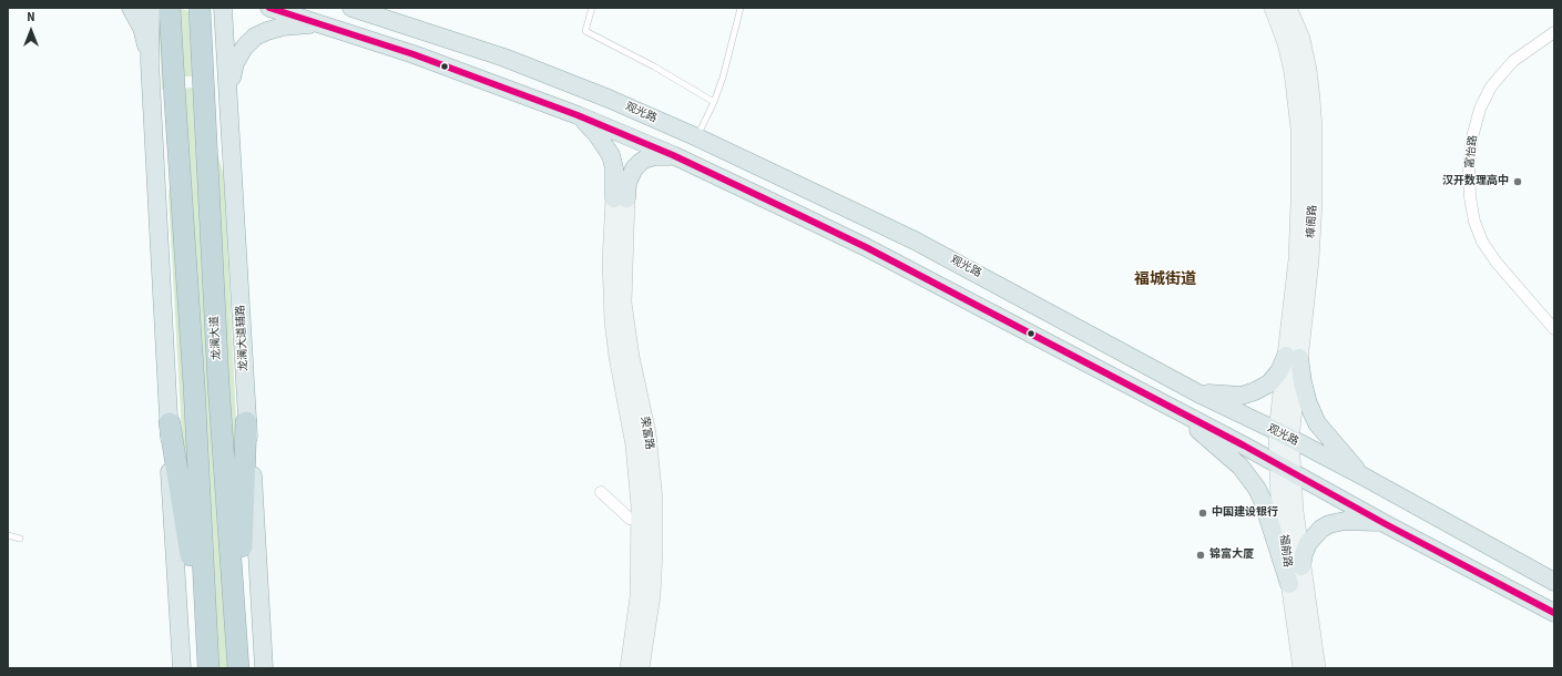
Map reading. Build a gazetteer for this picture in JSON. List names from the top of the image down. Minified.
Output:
{"streets":{"highway":["龙澜大道"],"main road":["观光路","樟阁路","龙澜大道辅路","荣富路","福前路"],"street":["富怡路"]},"crossings":[["观光路","樟阁路"],["观光路","福前路"],["樟阁路","福前路"]],"districts":["福城街道"],"places":["汉开数理高中","中国建设银行","锦富大厦"],"north":"top"}
